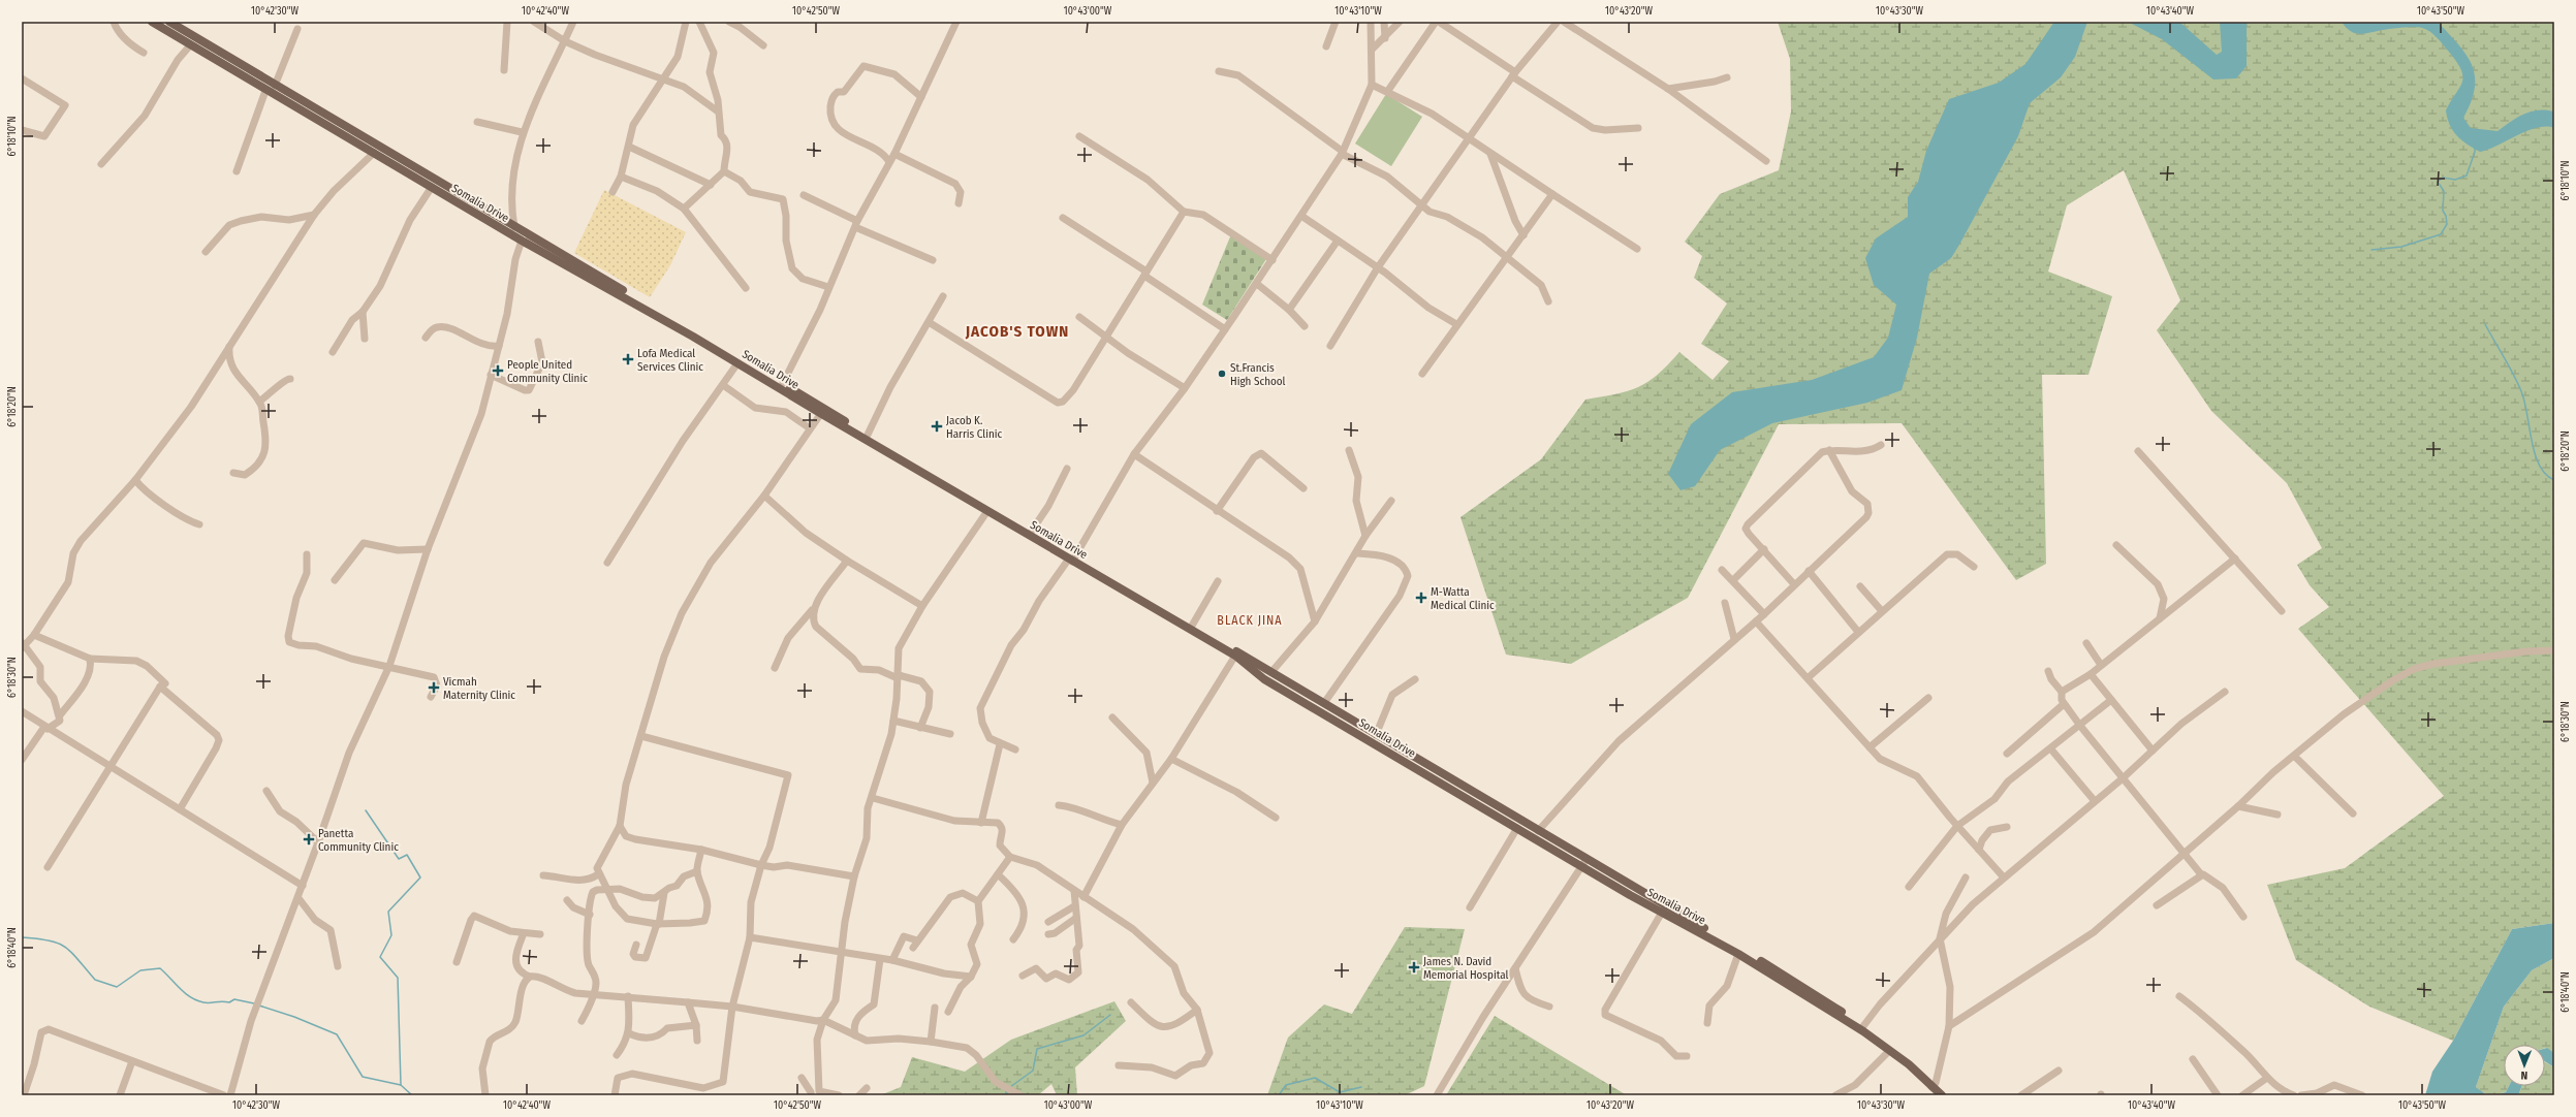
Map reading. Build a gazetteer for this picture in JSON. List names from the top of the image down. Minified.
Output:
{"streets":{"main road":["Somalia Drive"]},"districts":["JACOB'S TOWN","BLACK JINA"],"places":{"health":["Lofa Medical Services Clinic","People United Community Clinic","Jacob K. Harris Clinic","M-Watta Medical Clinic","Vicmah Maternity Clinic","Panetta Community Clinic","James N. David Memorial Hospital"],"other":["St.Francis High School"]},"north":"bottom","coordinates":["10°42'30\"W","10°42'40\"W","10°42'50\"W","10°43'00\"W","10°43'10\"W","10°43'20\"W","10°43'30\"W","10°43'40\"W","10°43'50\"W","6°18'10\"N","6°18'20\"N","6°18'30\"N","6°18'40\"N"]}
